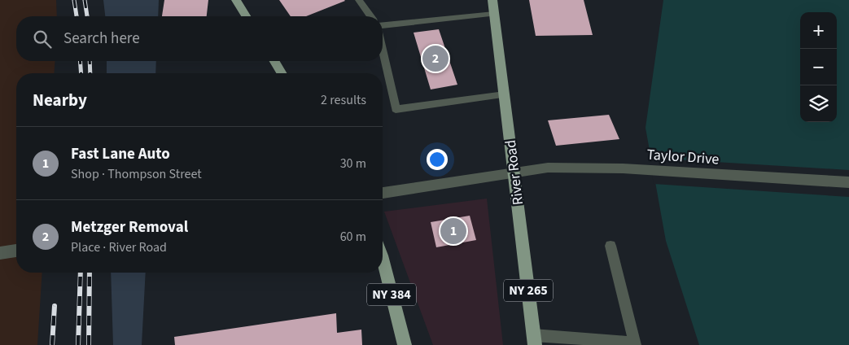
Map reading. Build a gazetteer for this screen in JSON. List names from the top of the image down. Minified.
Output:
{"streets":{"main road":["River Road","NY 265","NY 384"],"street":["Taylor Drive"]},"crossings":[["Taylor Drive","River Road"]],"page":{"map_buttons":["+","−"],"search":"Search here","pins":["2","1"],"heading":["Nearby","2 results"],"list":[{"mark":"1","name":"Fast Lane Auto","note":"Shop · Thompson Street","value":"30 m"},{"mark":"2","name":"Metzger Removal","note":"Place · River Road","value":"60 m"}]}}
